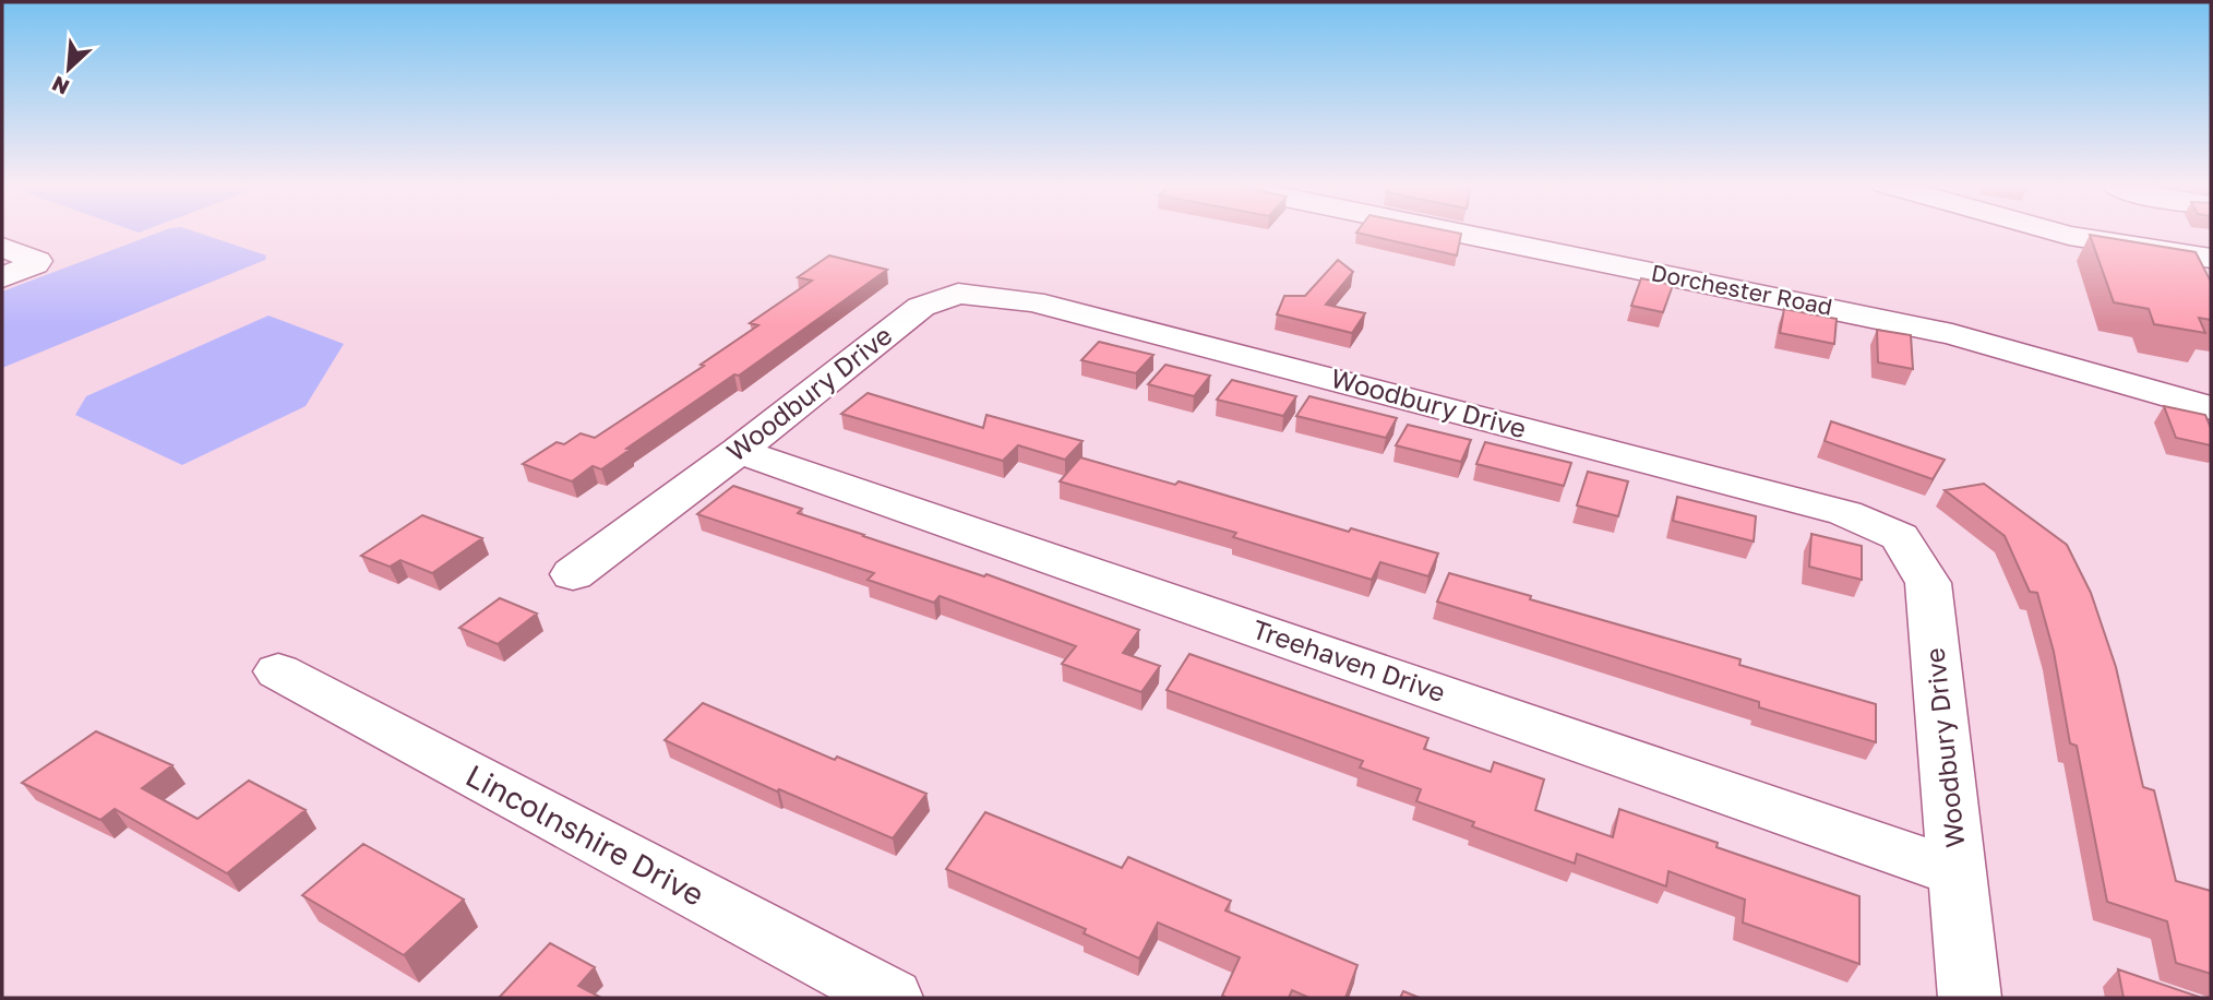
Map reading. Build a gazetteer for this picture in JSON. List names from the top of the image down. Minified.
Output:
{"streets":{"street":["Dorchester Road","Woodbury Drive","Treehaven Drive","Lincolnshire Drive"]},"crossings":[["Woodbury Drive","Treehaven Drive"]],"north":"bottom left"}
